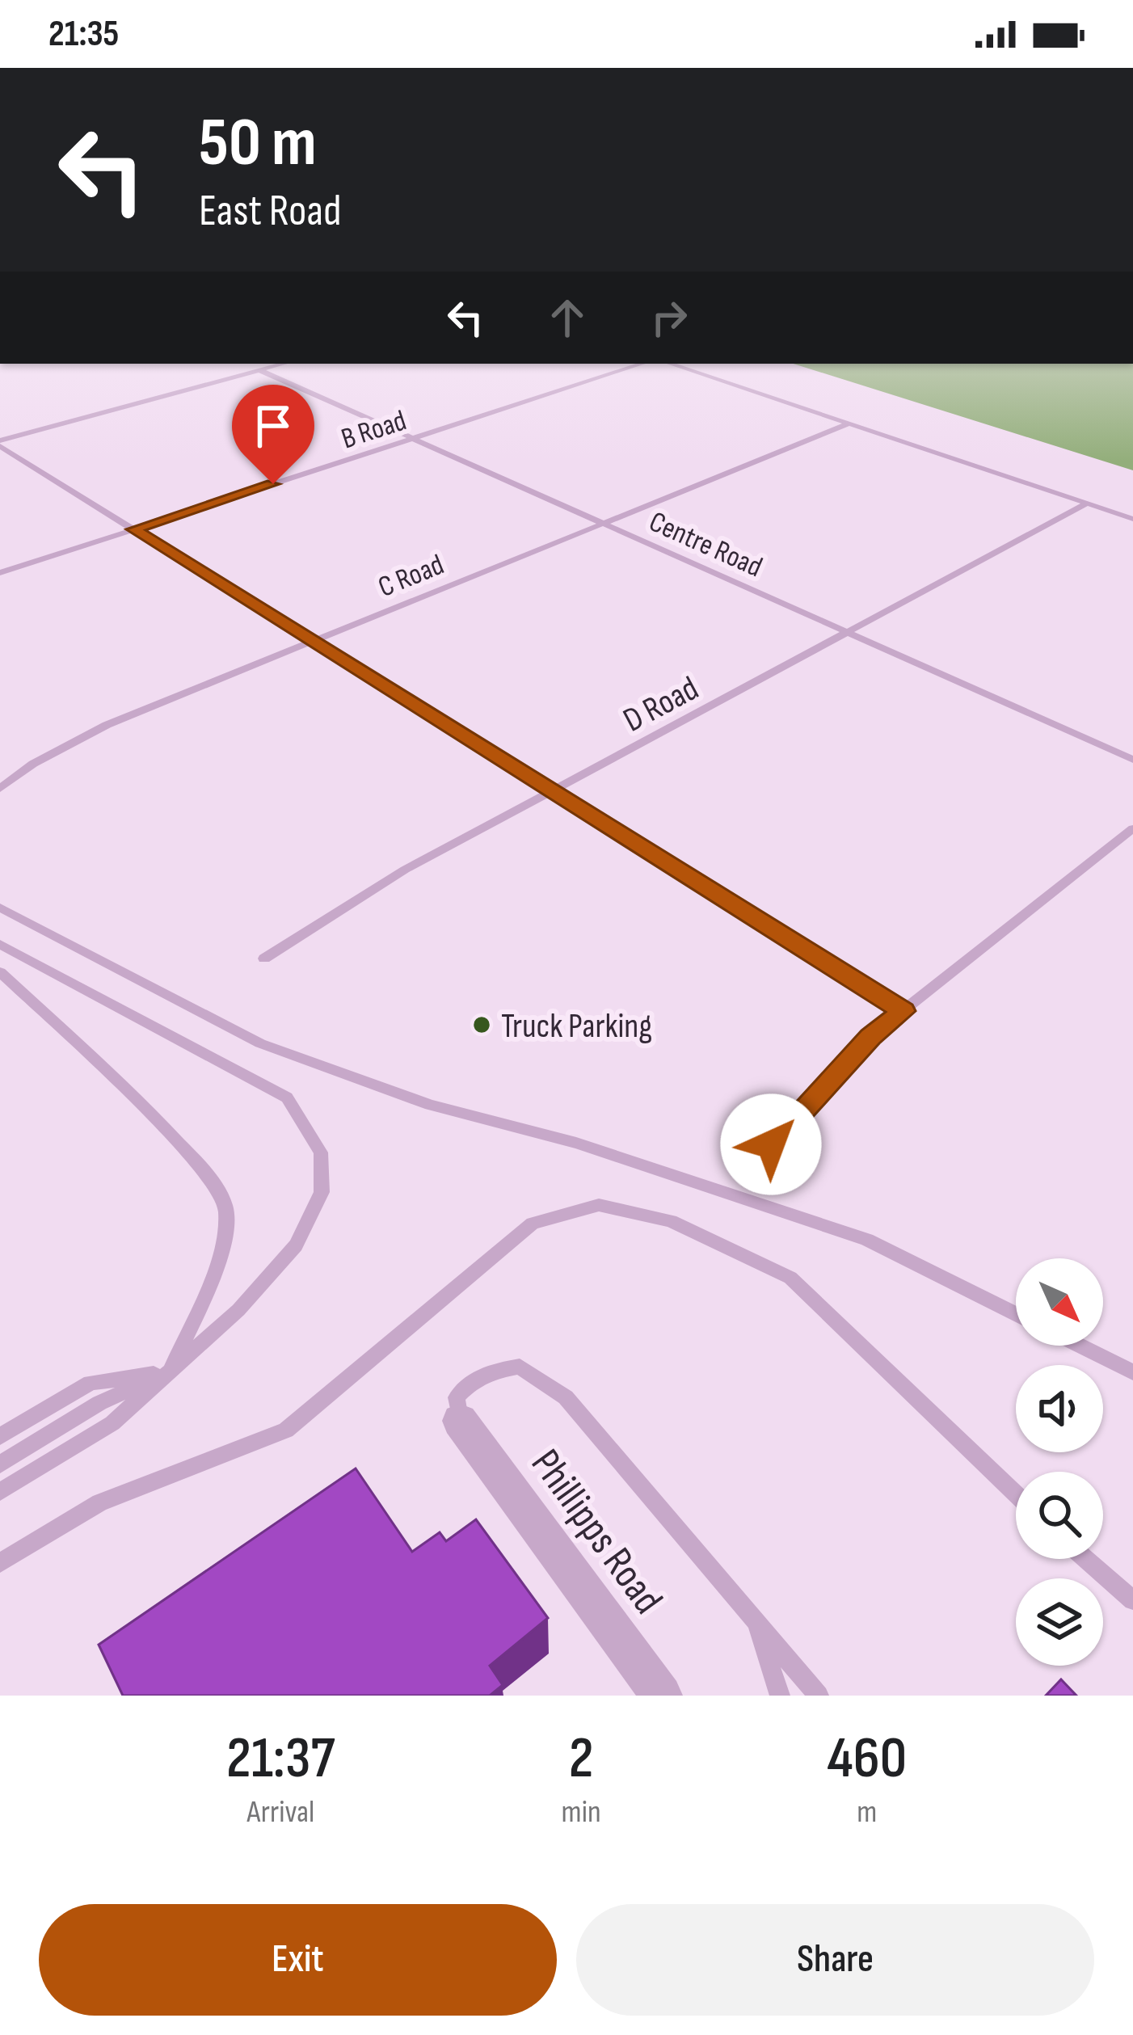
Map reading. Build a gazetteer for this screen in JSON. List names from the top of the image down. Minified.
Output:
{"streets":{"street":["Phillipps Road"],"lane":["B Road","Centre Road","C Road","D Road"]},"crossings":[["B Road","Centre Road"],["Centre Road","C Road"],["Centre Road","D Road"]],"places":["Truck Parking"],"north":"bottom right","page":{"status":"21:35","turn":["50 m","East Road"],"eta":["21:37","Arrival","2","min","460","m"],"buttons":["Exit","Share"]}}
